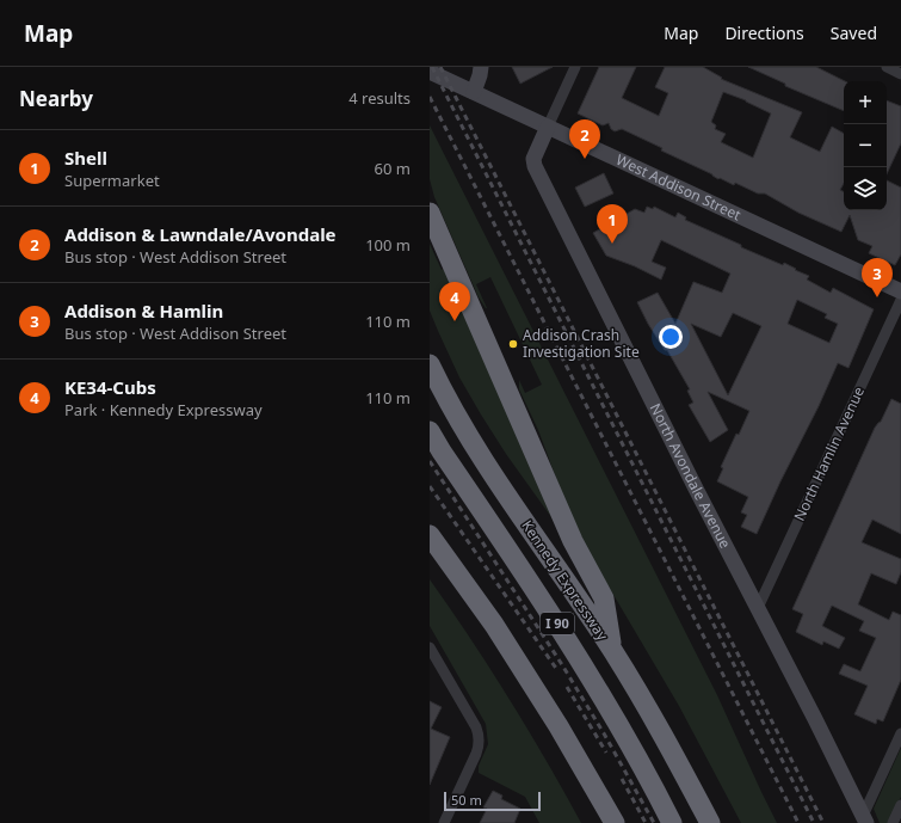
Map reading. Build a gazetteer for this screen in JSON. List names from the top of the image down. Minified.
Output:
{"streets":{"highway":["Kennedy Expressway","I 90"],"street":["West Addison Street","North Hamlin Avenue","North Avondale Avenue"]},"crossings":[["West Addison Street","North Avondale Avenue"],["North Hamlin Avenue","North Avondale Avenue"]],"places":["Addison Crash Investigation Site"],"scale_bar":"50 m","page":{"header":"Map","nav":["Map","Directions","Saved"],"heading":["Nearby","4 results"],"map_buttons":["+","−"],"pins":["2","1","3","4"],"list":[{"mark":"1","name":"Shell","note":"Supermarket","value":"60 m"},{"mark":"2","name":"Addison & Lawndale/Avondale","note":"Bus stop · West Addison Street","value":"100 m"},{"mark":"3","name":"Addison & Hamlin","note":"Bus stop · West Addison Street","value":"110 m"},{"mark":"4","name":"KE34-Cubs","note":"Park · Kennedy Expressway","value":"110 m"}],"scale":"50 m"}}
